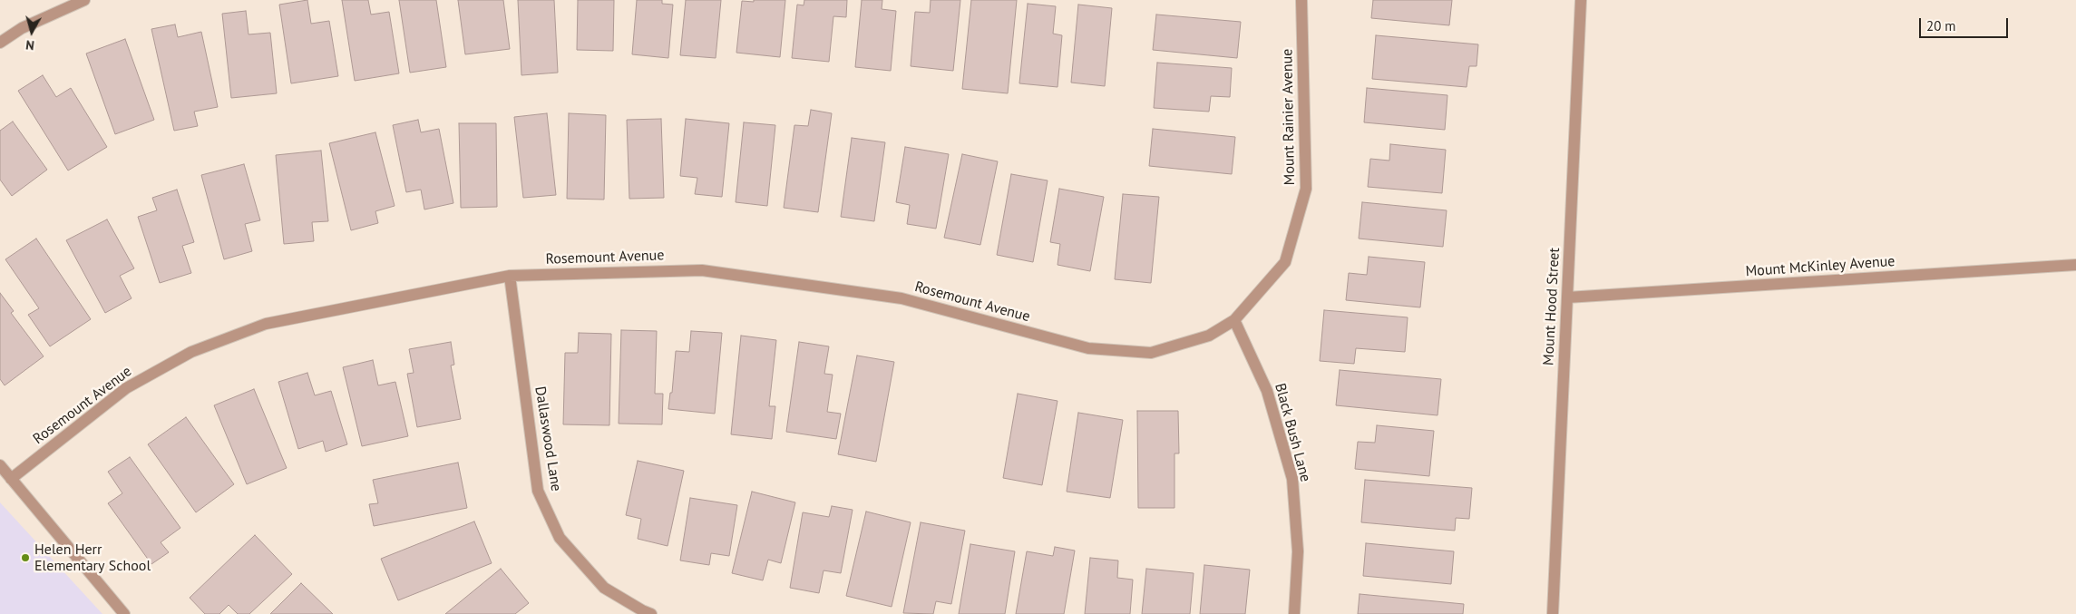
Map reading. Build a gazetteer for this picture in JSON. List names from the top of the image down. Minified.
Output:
{"streets":{"street":["Mount Rainier Avenue","Rosemount Avenue","Mount McKinley Avenue","Mount Hood Street","Black Bush Lane","Dallaswood Lane"]},"crossings":[["Mount Rainier Avenue","Rosemount Avenue"],["Mount Rainier Avenue","Black Bush Lane"],["Rosemount Avenue","Black Bush Lane"],["Rosemount Avenue","Dallaswood Lane"],["Mount McKinley Avenue","Mount Hood Street"]],"places":["Helen Herr Elementary School"],"scale_bar":"20 m","north":"bottom"}
